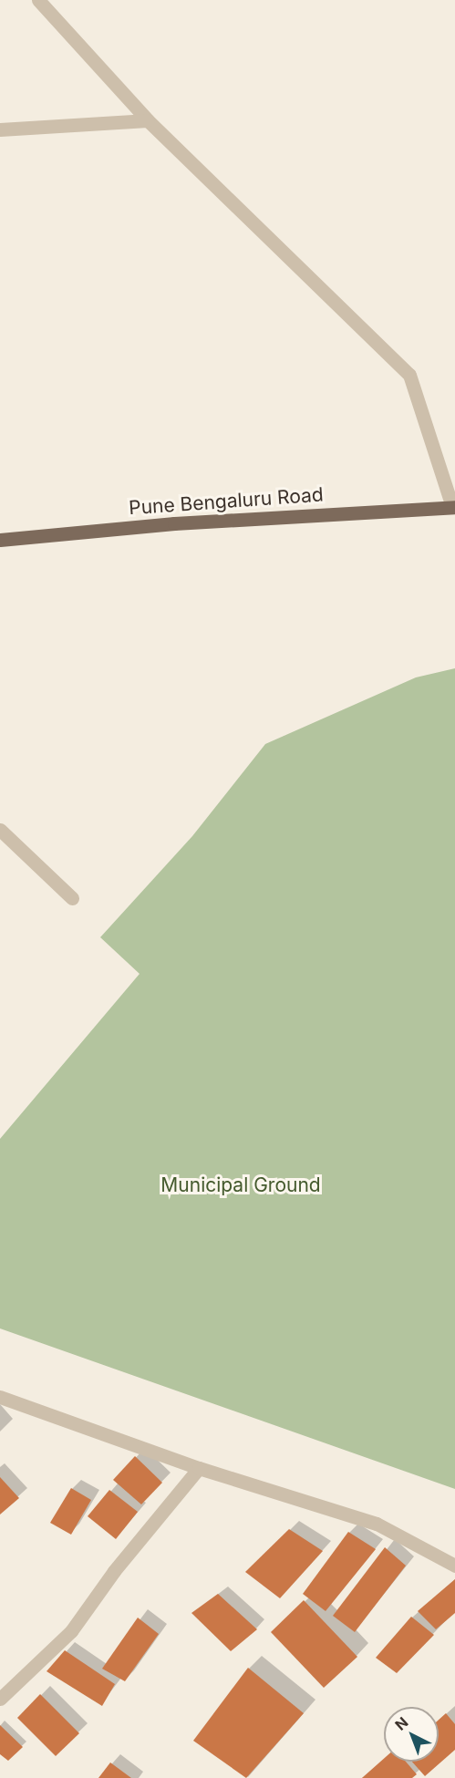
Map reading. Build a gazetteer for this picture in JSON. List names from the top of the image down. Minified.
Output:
{"streets":{"main road":["Pune Bengaluru Road"]},"parks":["Municipal Ground"],"north":"top left"}
